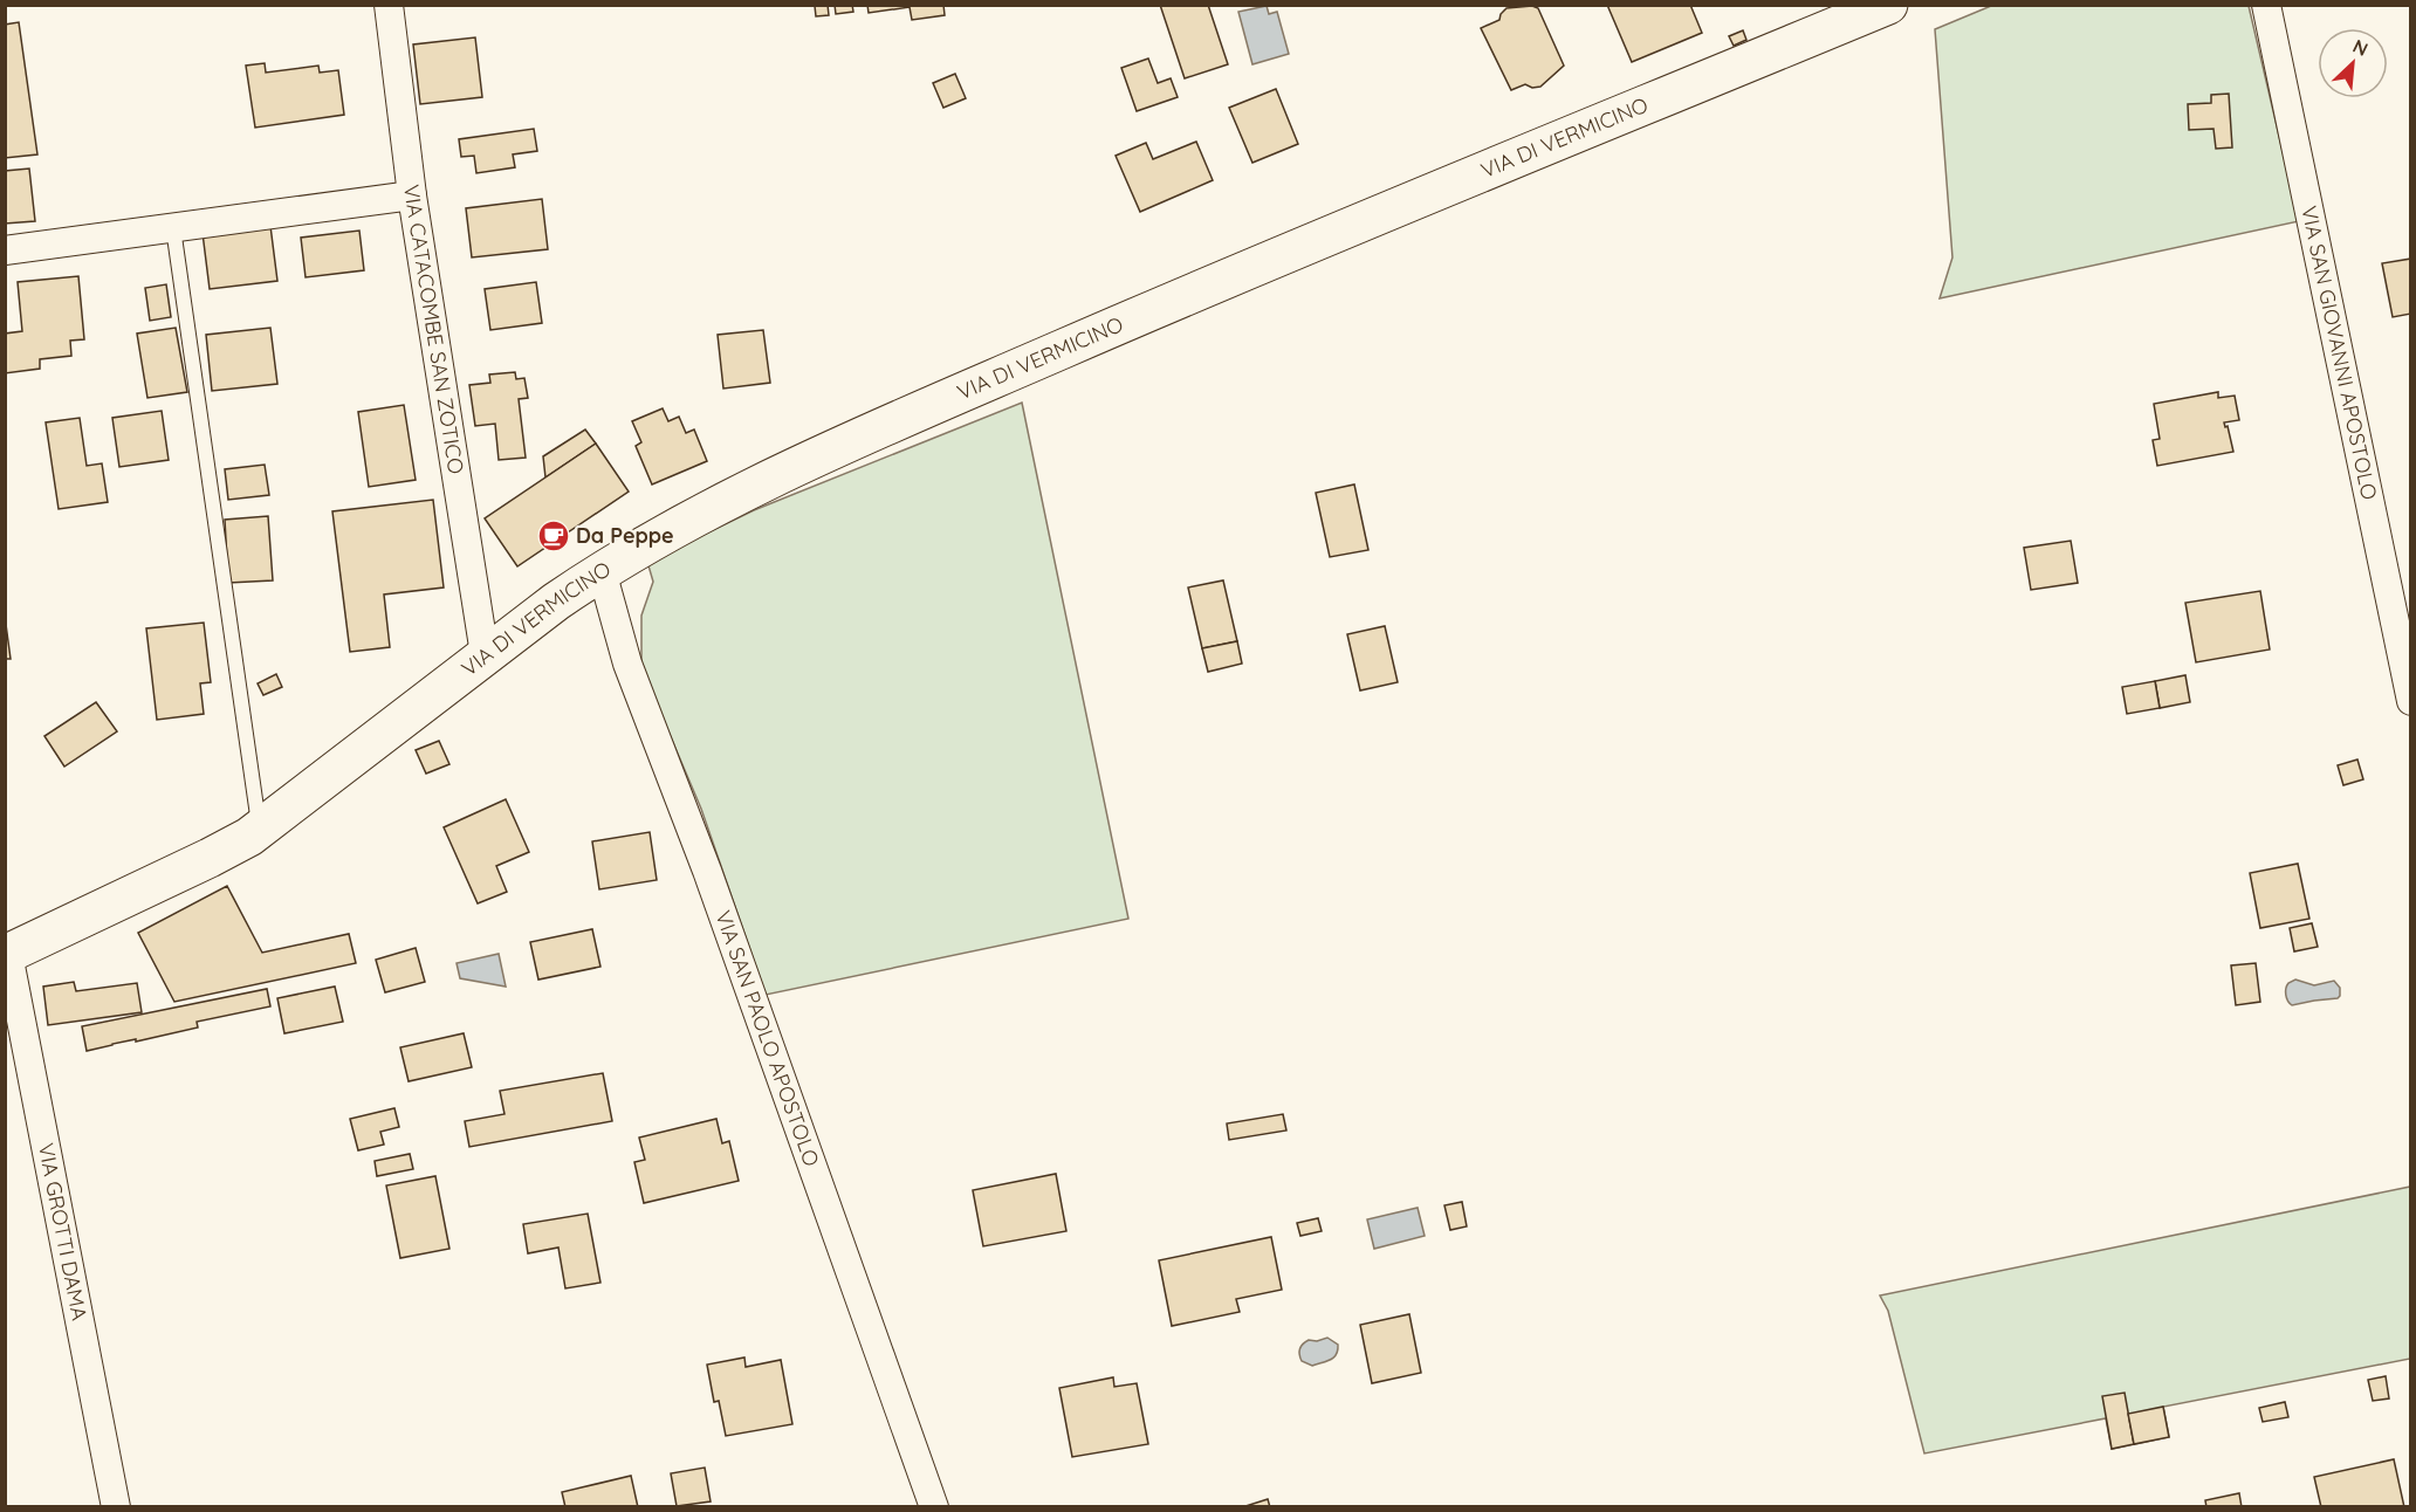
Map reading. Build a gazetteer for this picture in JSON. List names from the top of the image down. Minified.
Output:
{"streets":{"main road":["VIA DI VERMICINO"],"street":["VIA CATACOMBE SAN ZOTICO","VIA SAN GIOVANNI APOSTOLO","VIA SAN PAOLO APOSTOLO","VIA GROTTI DAMA"]},"crossings":[["VIA DI VERMICINO","VIA CATACOMBE SAN ZOTICO"],["VIA DI VERMICINO","VIA SAN PAOLO APOSTOLO"],["VIA DI VERMICINO","VIA GROTTI DAMA"]],"places":{"cafe":["Da Peppe"]},"north":"top right"}
